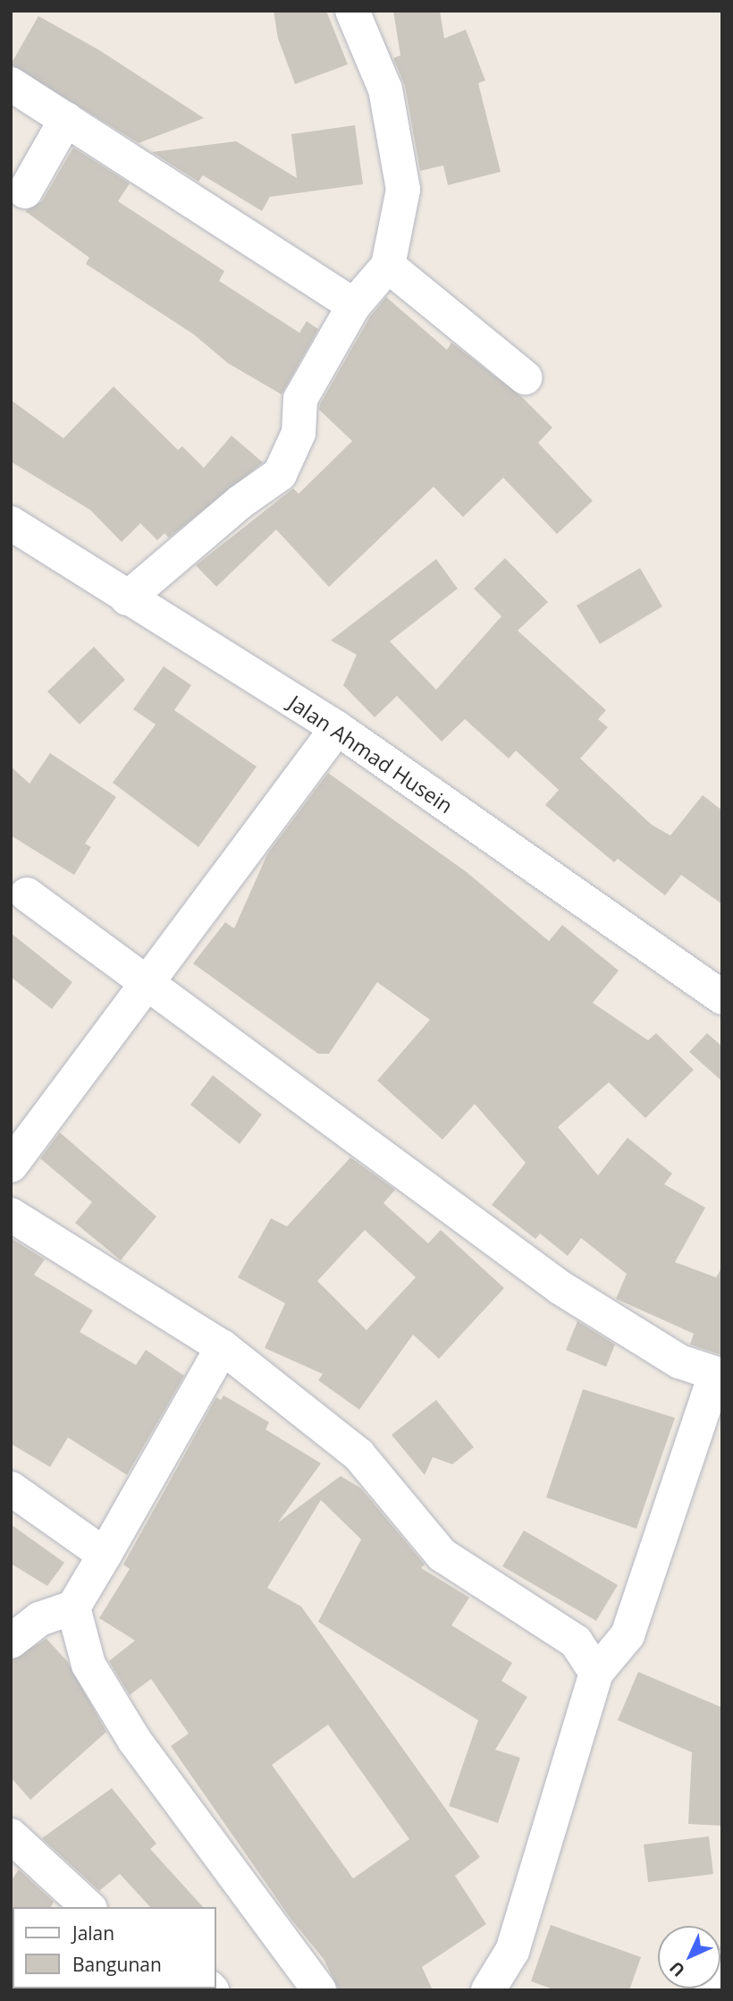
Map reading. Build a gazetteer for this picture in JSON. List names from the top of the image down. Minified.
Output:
{"streets":{"street":["Jalan Ahmad Husein"]},"legend":["Jalan","Bangunan"],"north":"bottom left"}
